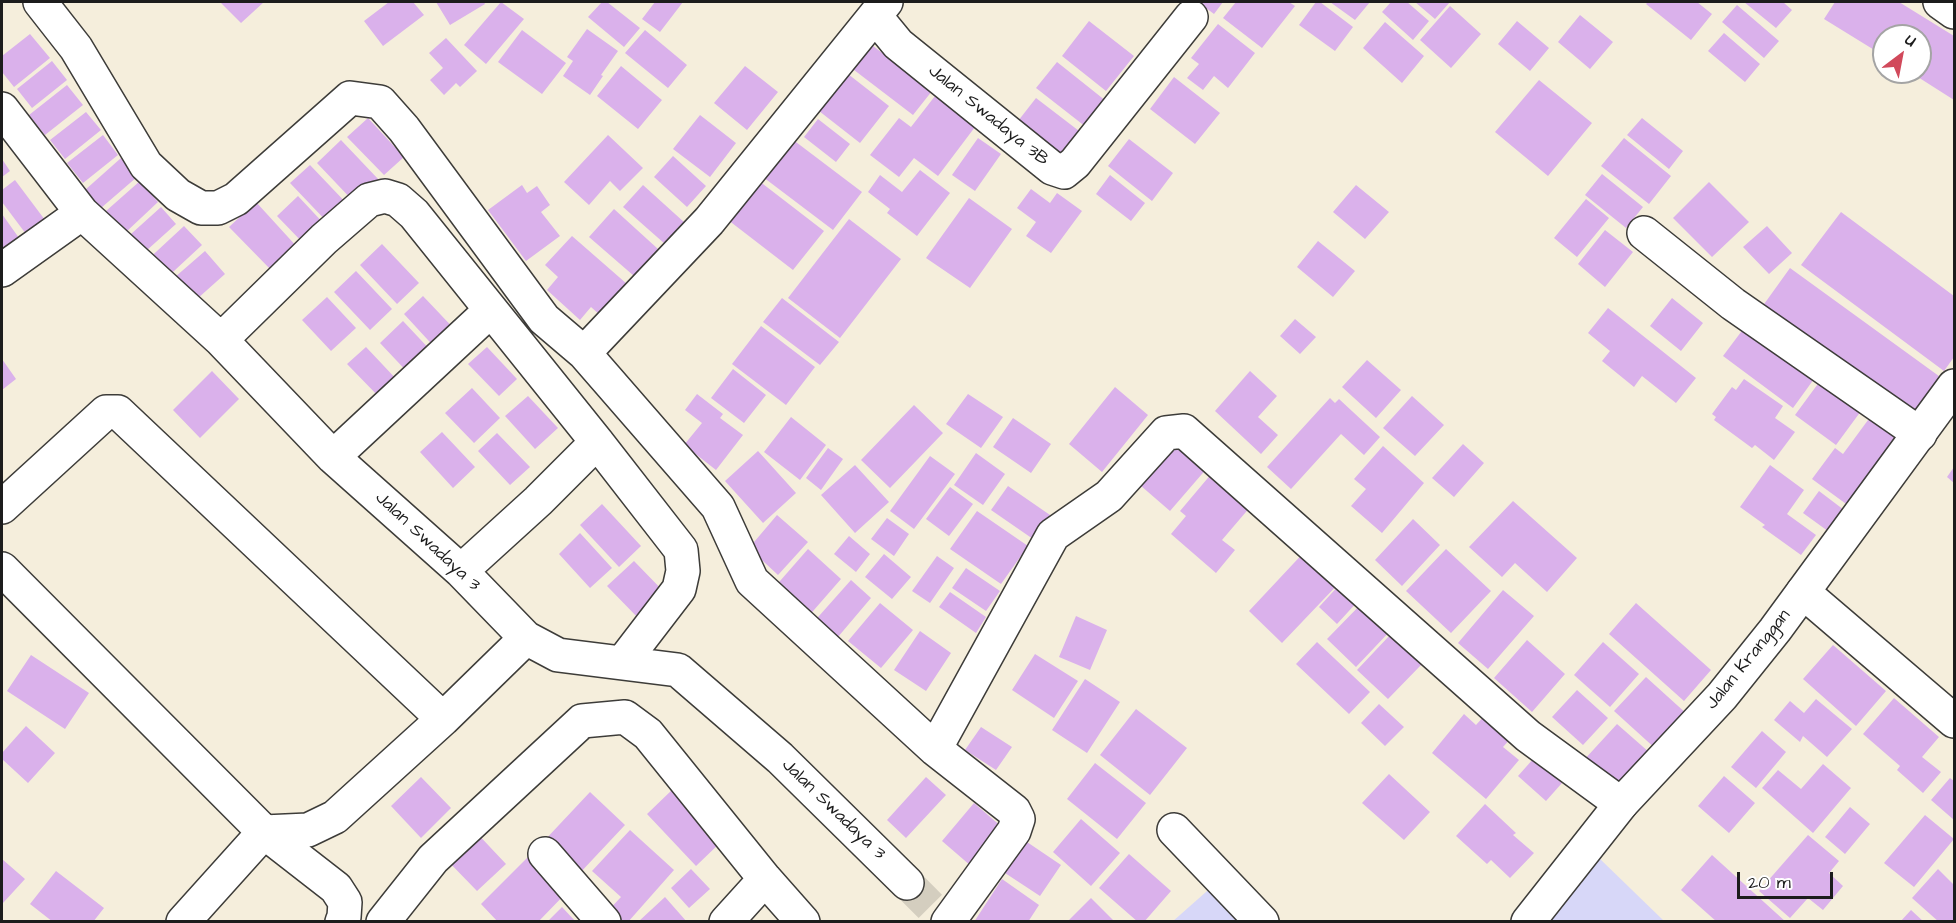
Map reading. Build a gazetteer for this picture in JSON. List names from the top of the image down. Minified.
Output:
{"streets":{"street":["Jalan Swadaya 3B","Jalan Swadaya 3","Jalan Kranggan"]},"scale_bar":"20 m","north":"top right"}
